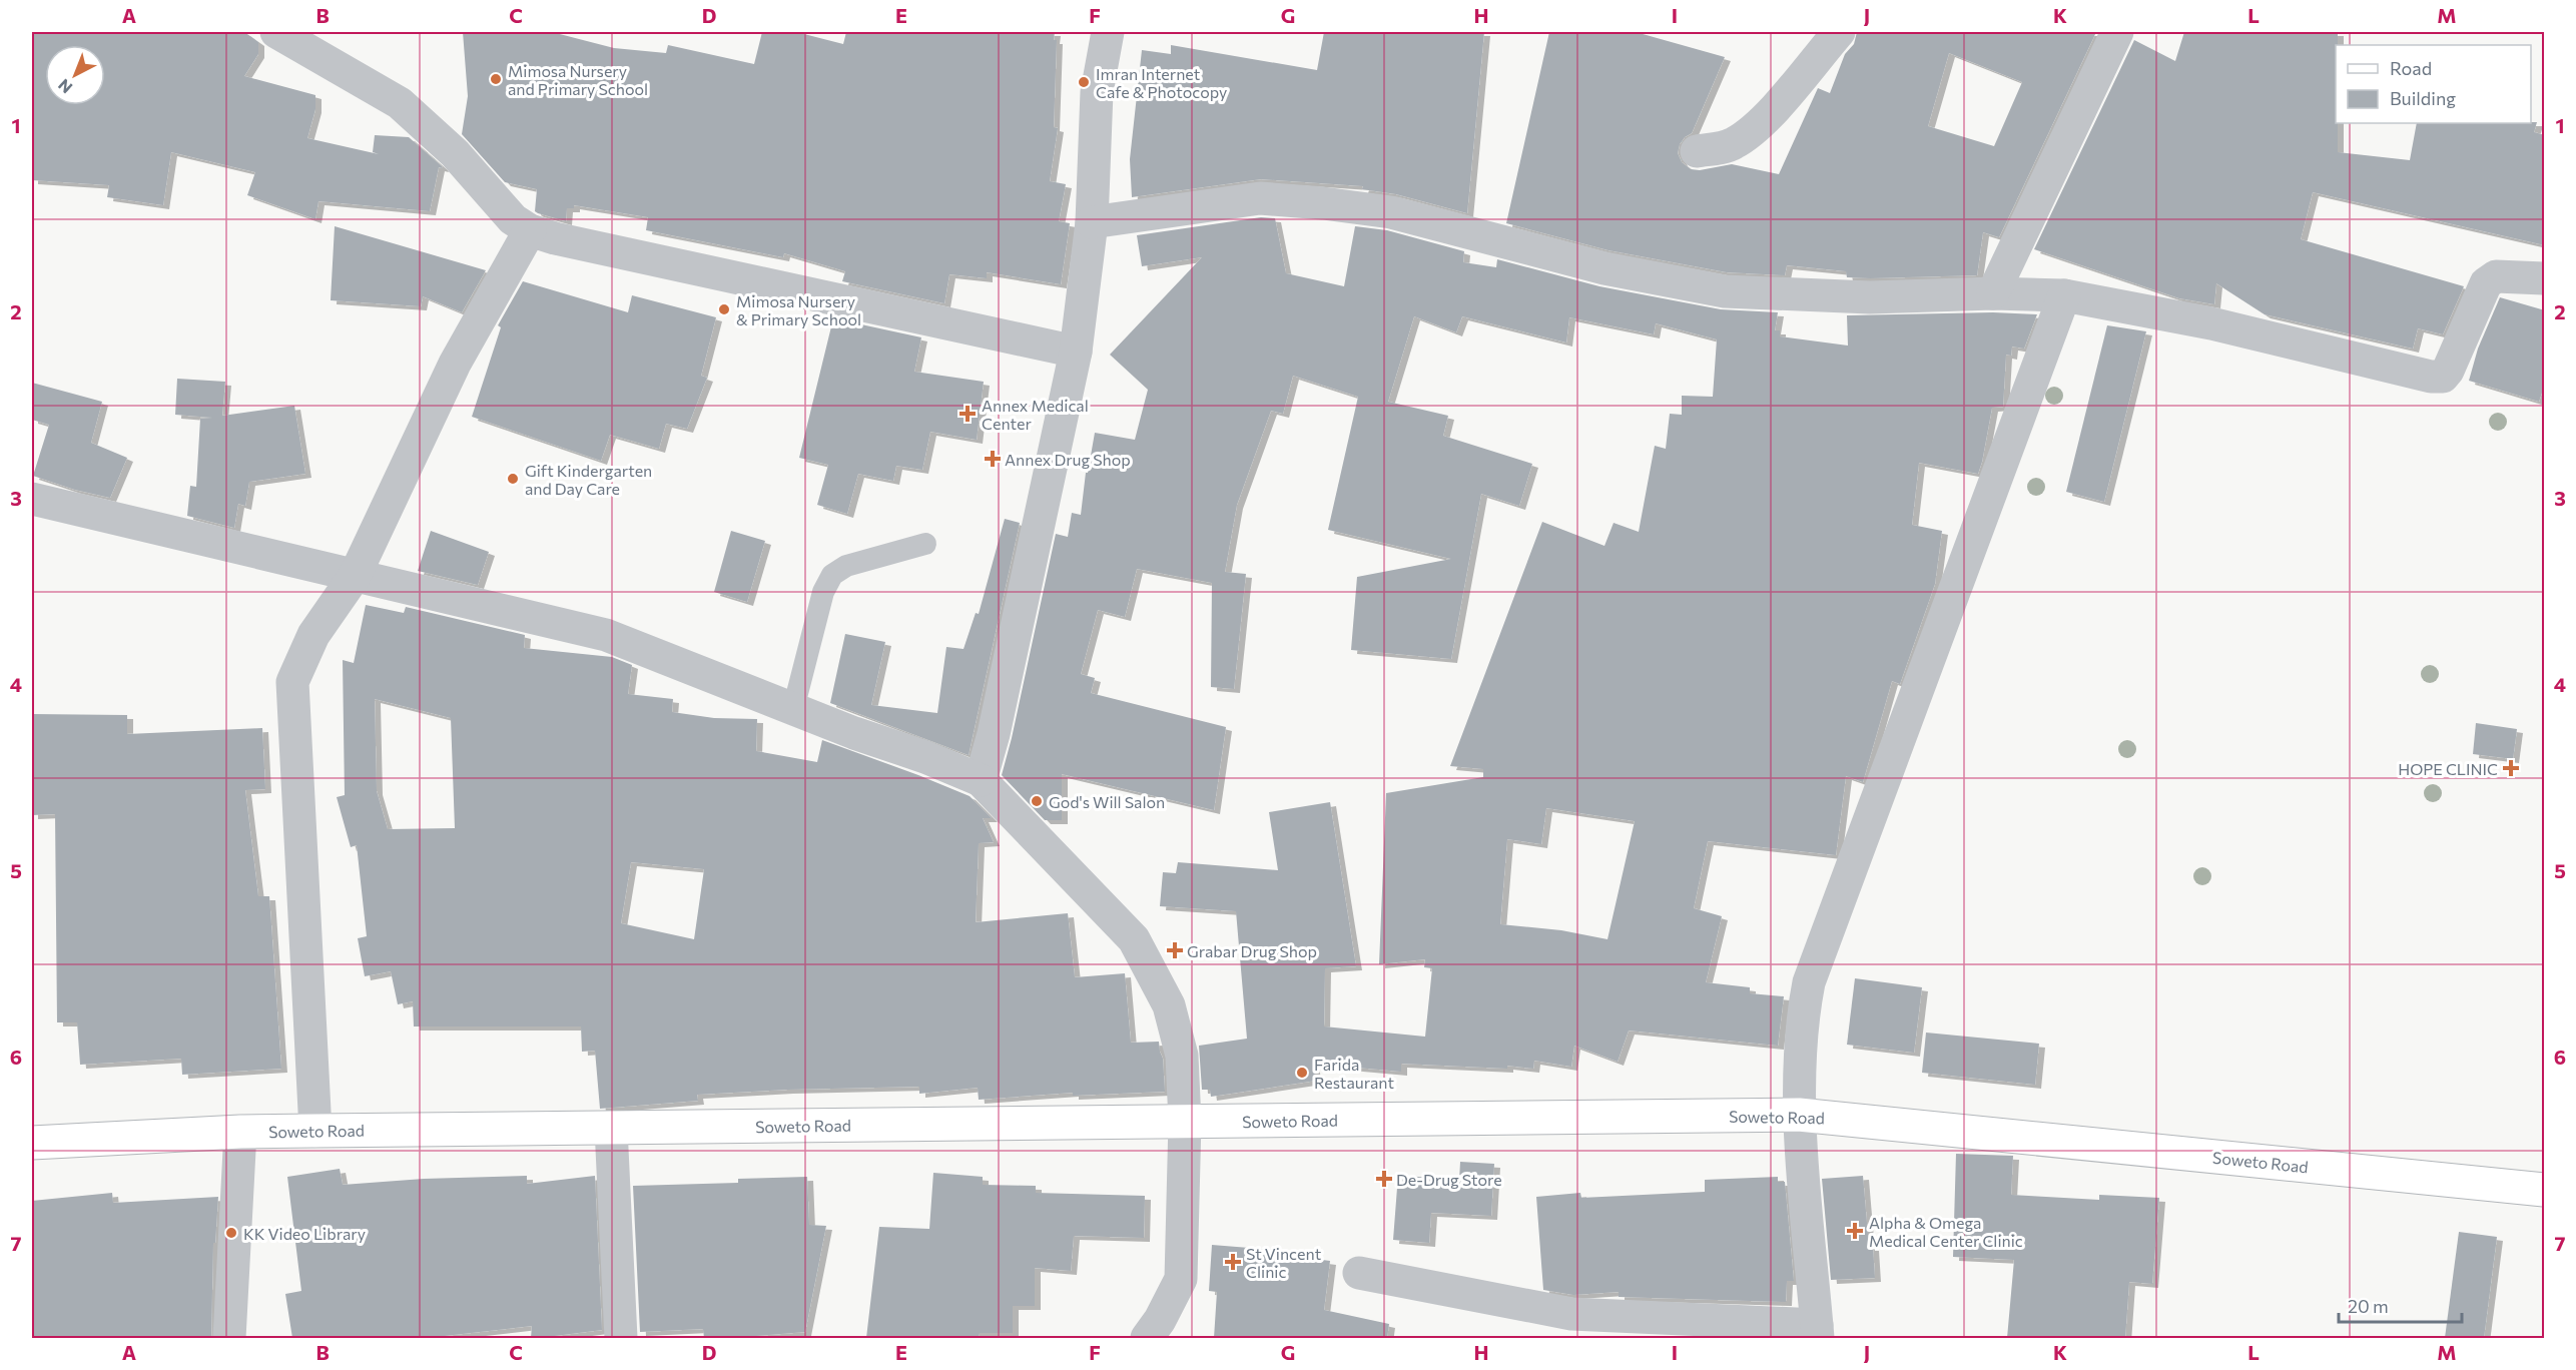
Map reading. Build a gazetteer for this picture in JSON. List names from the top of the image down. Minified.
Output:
{"streets":{"street":["Soweto Road"]},"places":{"other":["Mimosa Nursery and Primary School","Imran Internet Cafe & Photocopy","Mimosa Nursery & Primary School","Gift Kindergarten and Day Care","God's Will Salon","Farida Restaurant","KK Video Library"],"health":["Annex Medical Center","Annex Drug Shop","HOPE CLINIC","Grabar Drug Shop","De-Drug Store","Alpha & Omega Medical Center Clinic","St Vincent Clinic"]},"legend":["Road","Building"],"scale_bar":"20 m","north":"bottom left","grid":{"columns":["A","B","C","D","E","F","G","H","I","J","K","L","M"],"rows":["1","2","3","4","5","6","7"]}}
